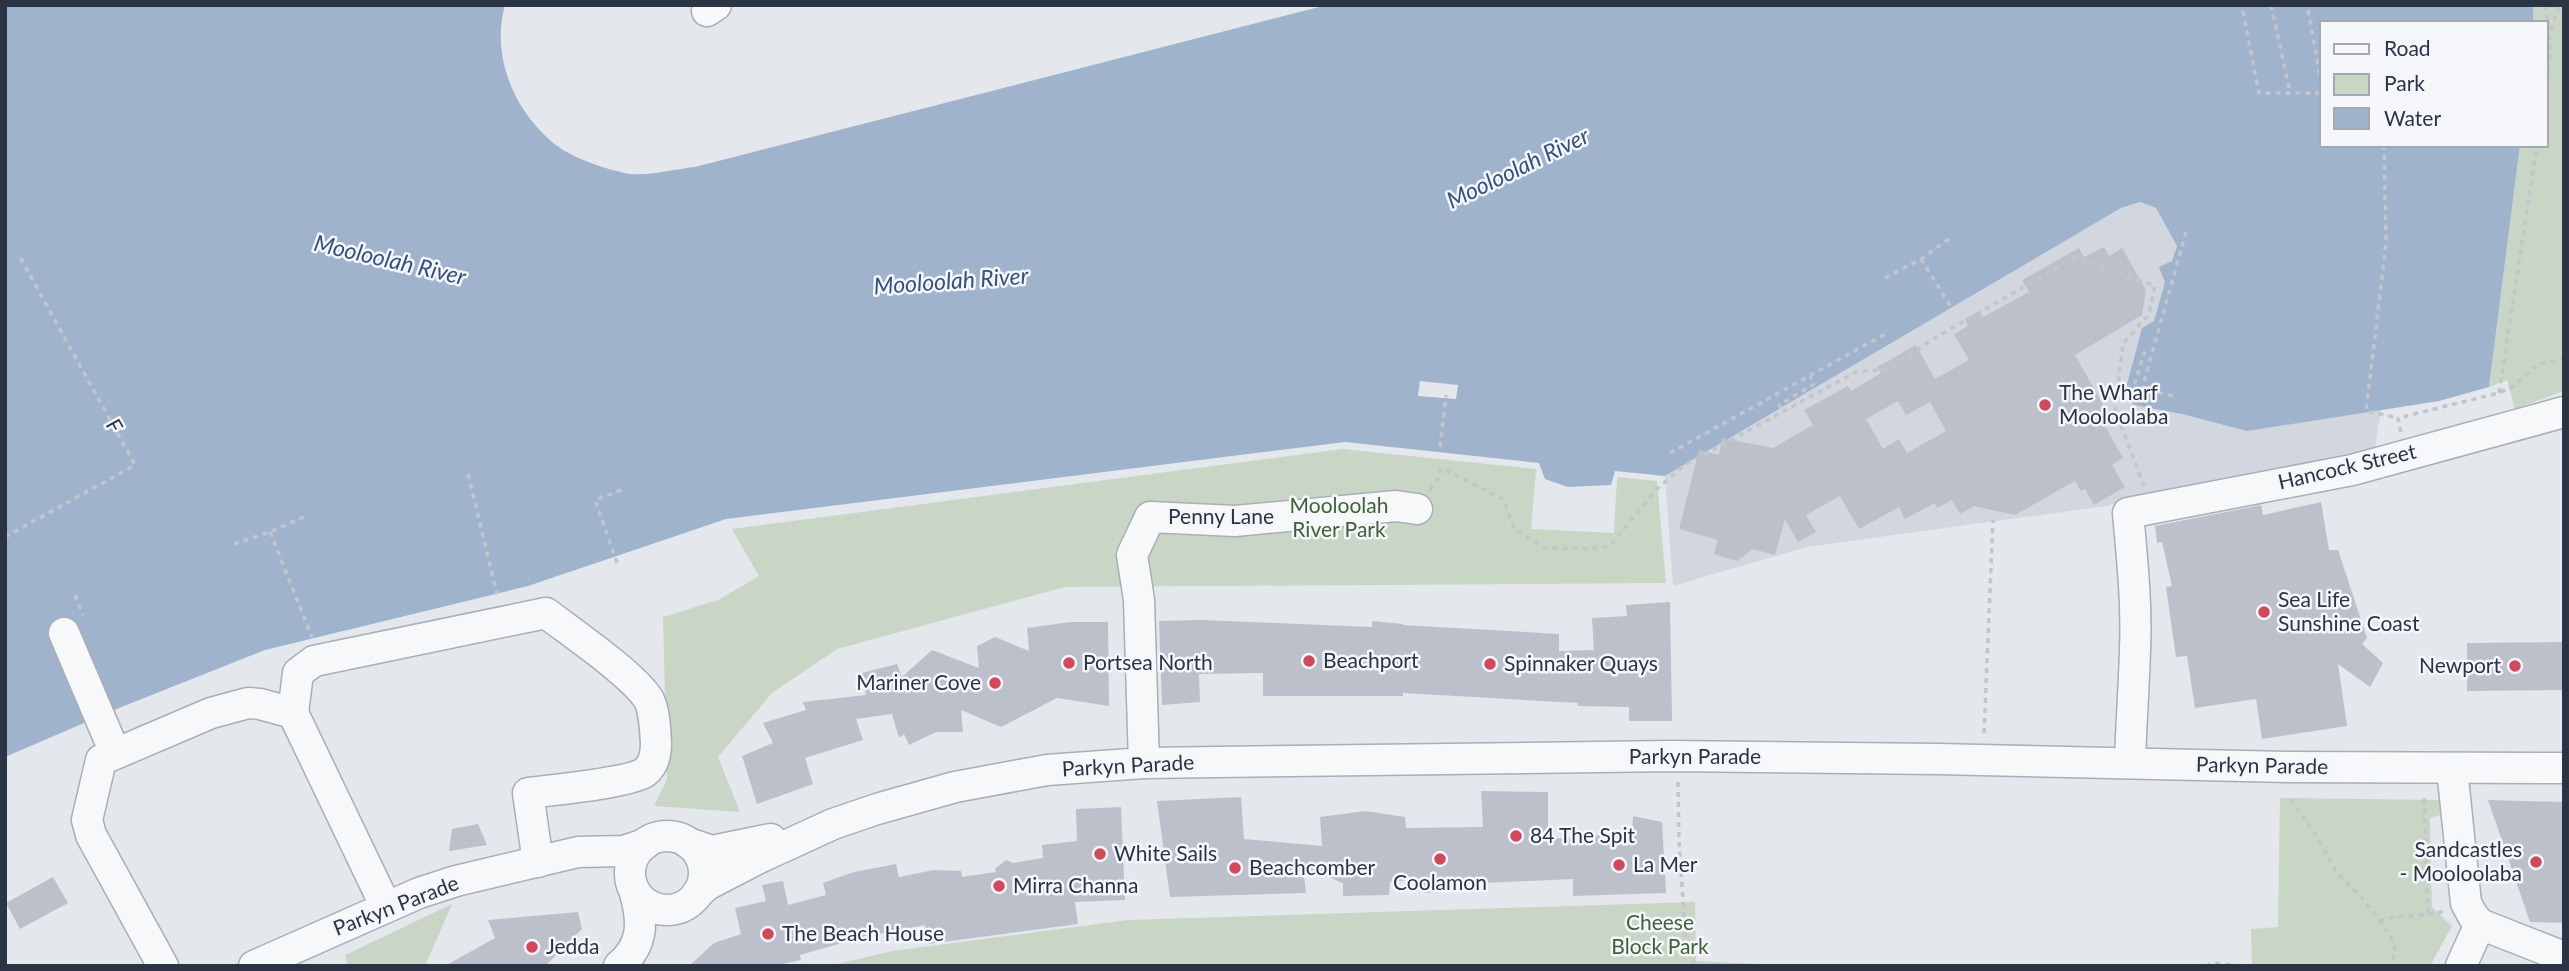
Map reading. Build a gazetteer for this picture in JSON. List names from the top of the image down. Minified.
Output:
{"streets":{"street":["Hancock Street","Penny Lane","Parkyn Parade"],"path":["F"]},"crossings":[["Penny Lane","Parkyn Parade"]],"water":["Mooloolah River"],"parks":["Mooloolah River Park","Cheese Block Park"],"places":["The Wharf Mooloolaba","Sea Life Sunshine Coast","Beachport","Portsea North","Spinnaker Quays","Newport","Mariner Cove","84 The Spit","White Sails","Coolamon","Sandcastles - Mooloolaba","La Mer","Beachcomber","Mirra Channa","The Beach House","Jedda"],"legend":["Road","Park","Water"]}
